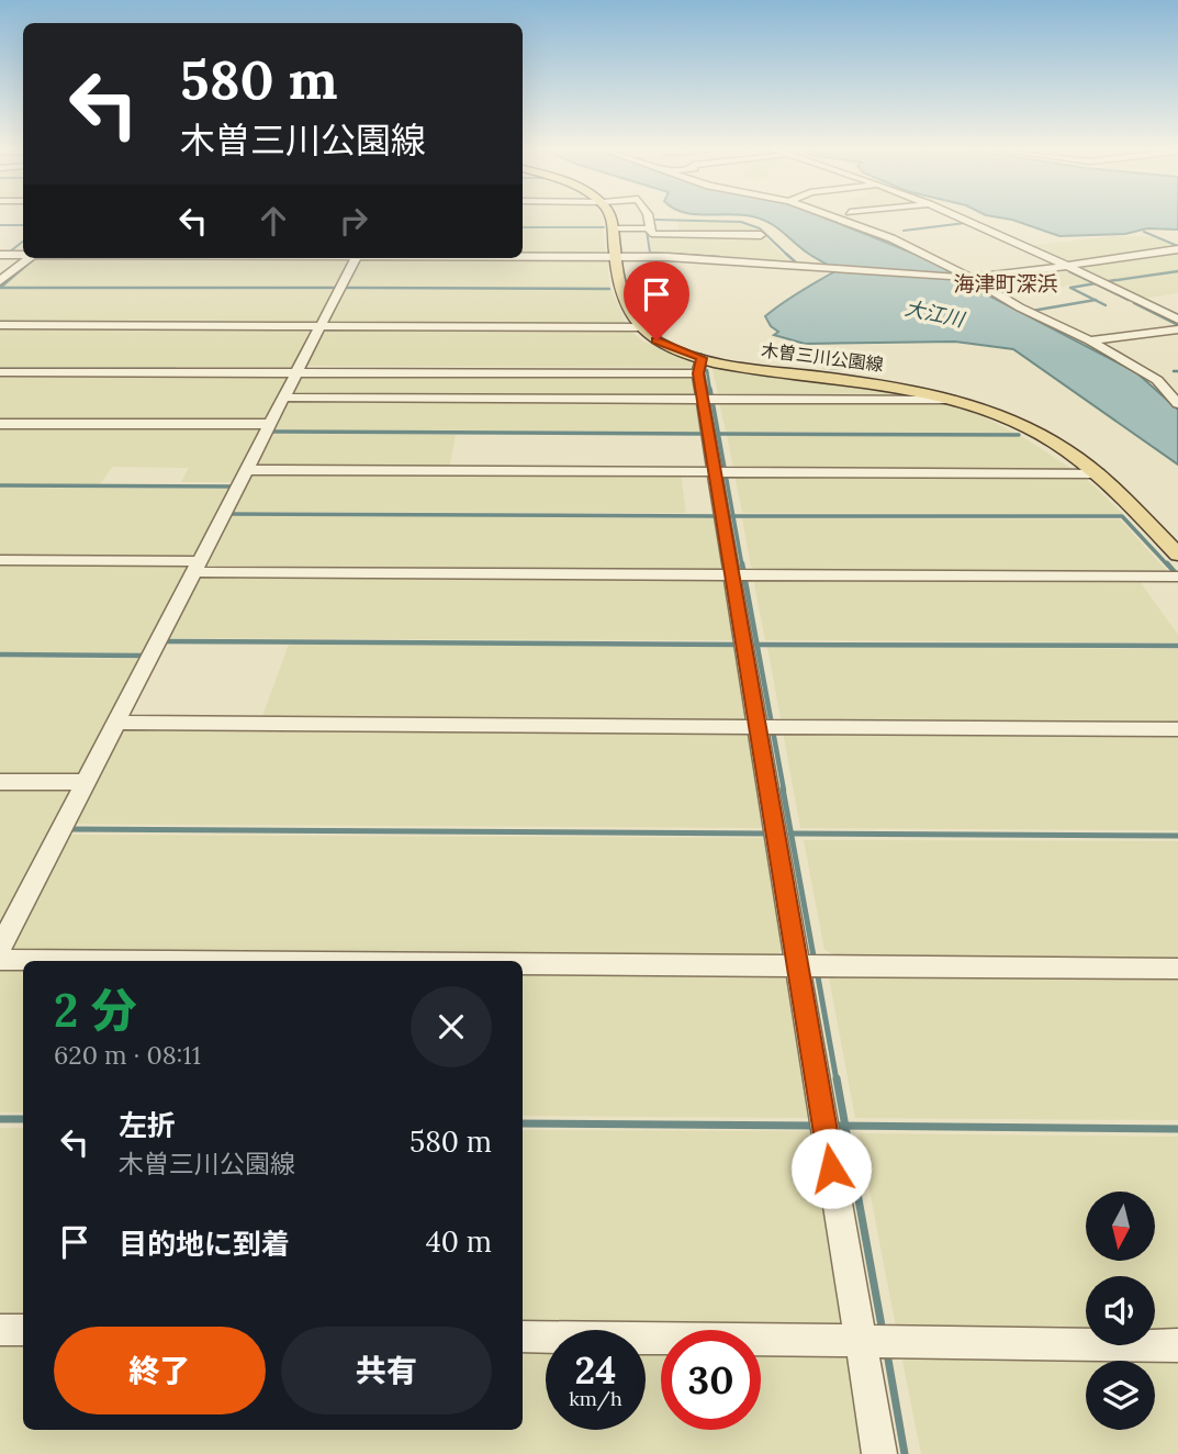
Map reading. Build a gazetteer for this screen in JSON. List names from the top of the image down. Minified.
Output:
{"streets":{"main road":["木曽三川公園線"]},"districts":["海津町深浜"],"water":["大江川"],"north":"bottom","page":{"turn":["580 m","木曽三川公園線"],"heading":["2 分","620 m · 08:11"],"list":[{"name":"左折","note":"木曽三川公園線","value":"580 m"},{"name":"目的地に到着","value":"40 m"}],"buttons":["終了","共有"],"speed":"24 km/h","limit":"30"}}
